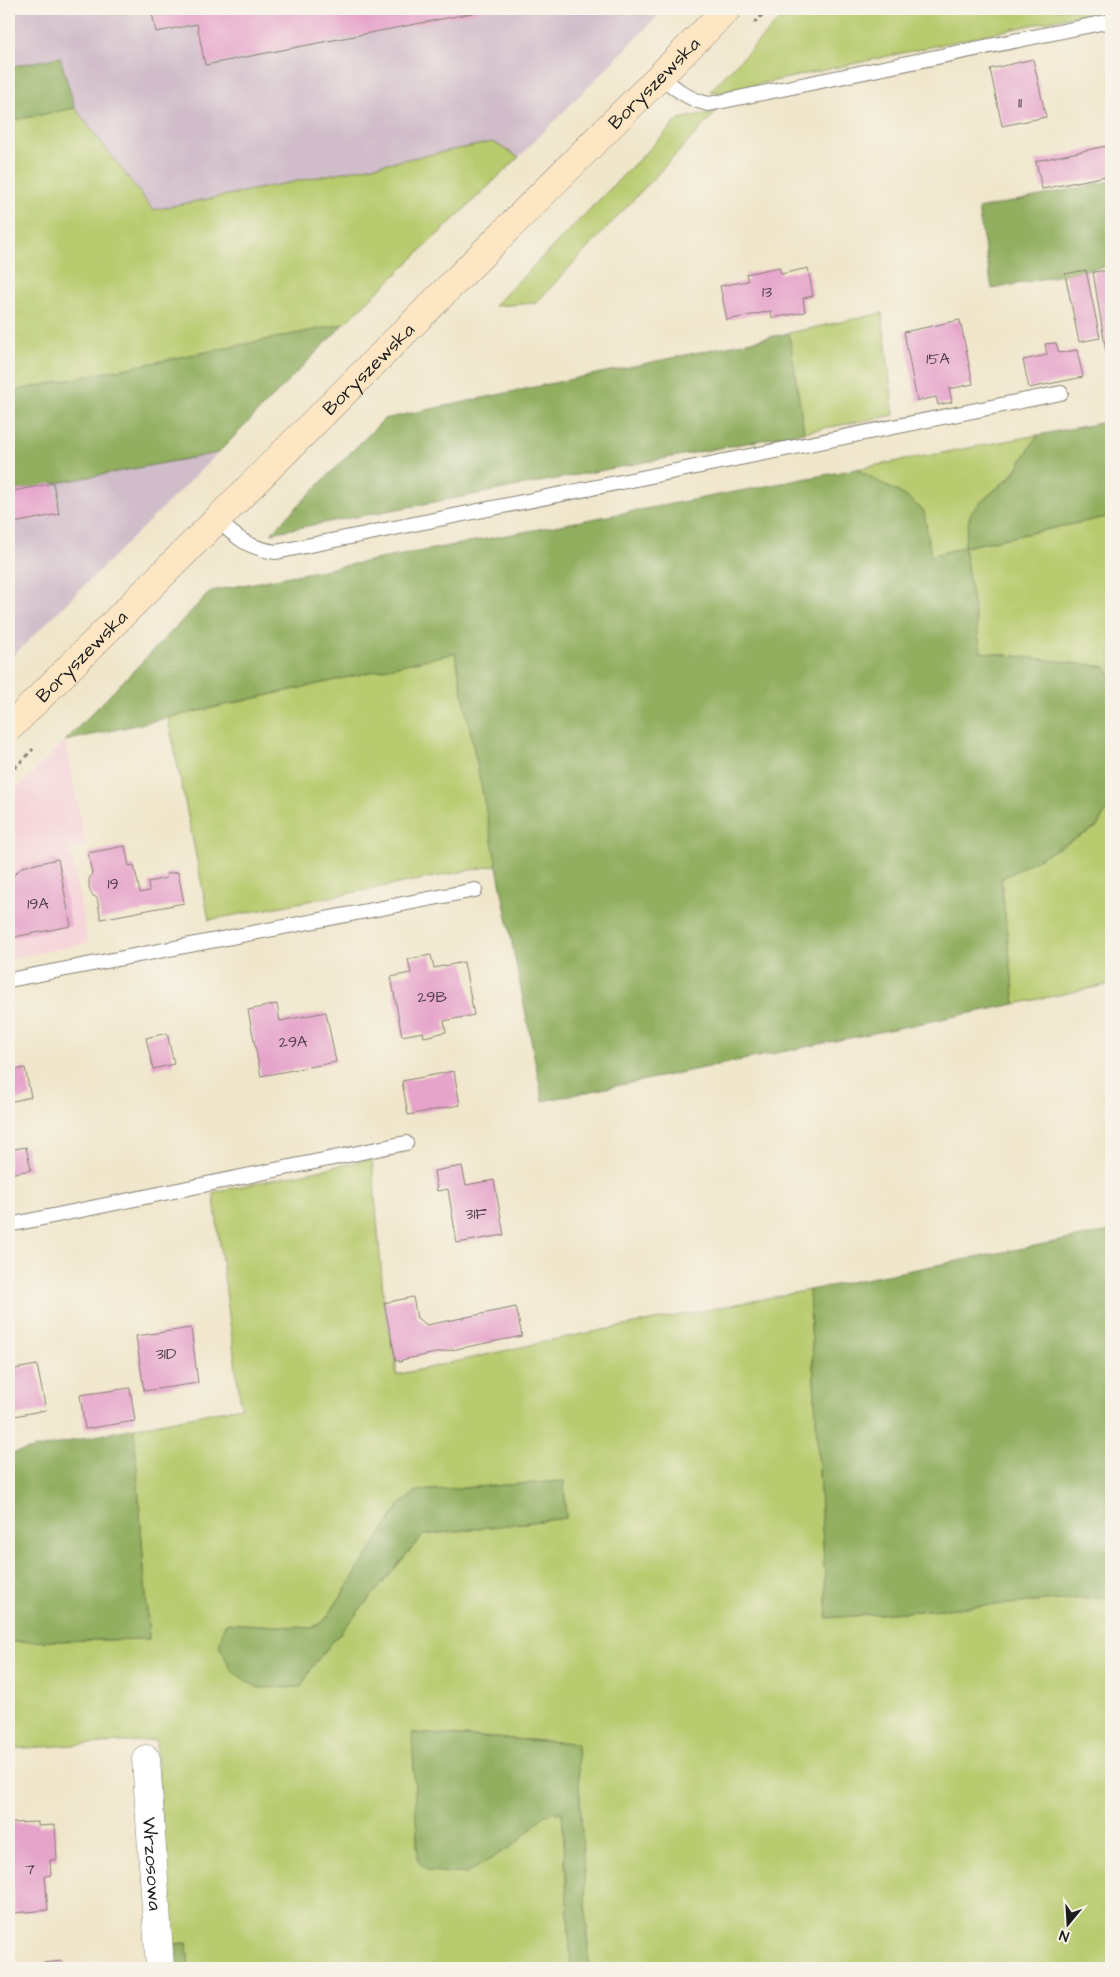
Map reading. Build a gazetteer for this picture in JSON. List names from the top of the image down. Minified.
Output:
{"streets":{"main road":["Boryszewska"],"street":["Wrzosowa"]},"house_numbers":["11","13","15A","19","19A","29B","29A","31F","31D","7"],"north":"bottom"}
